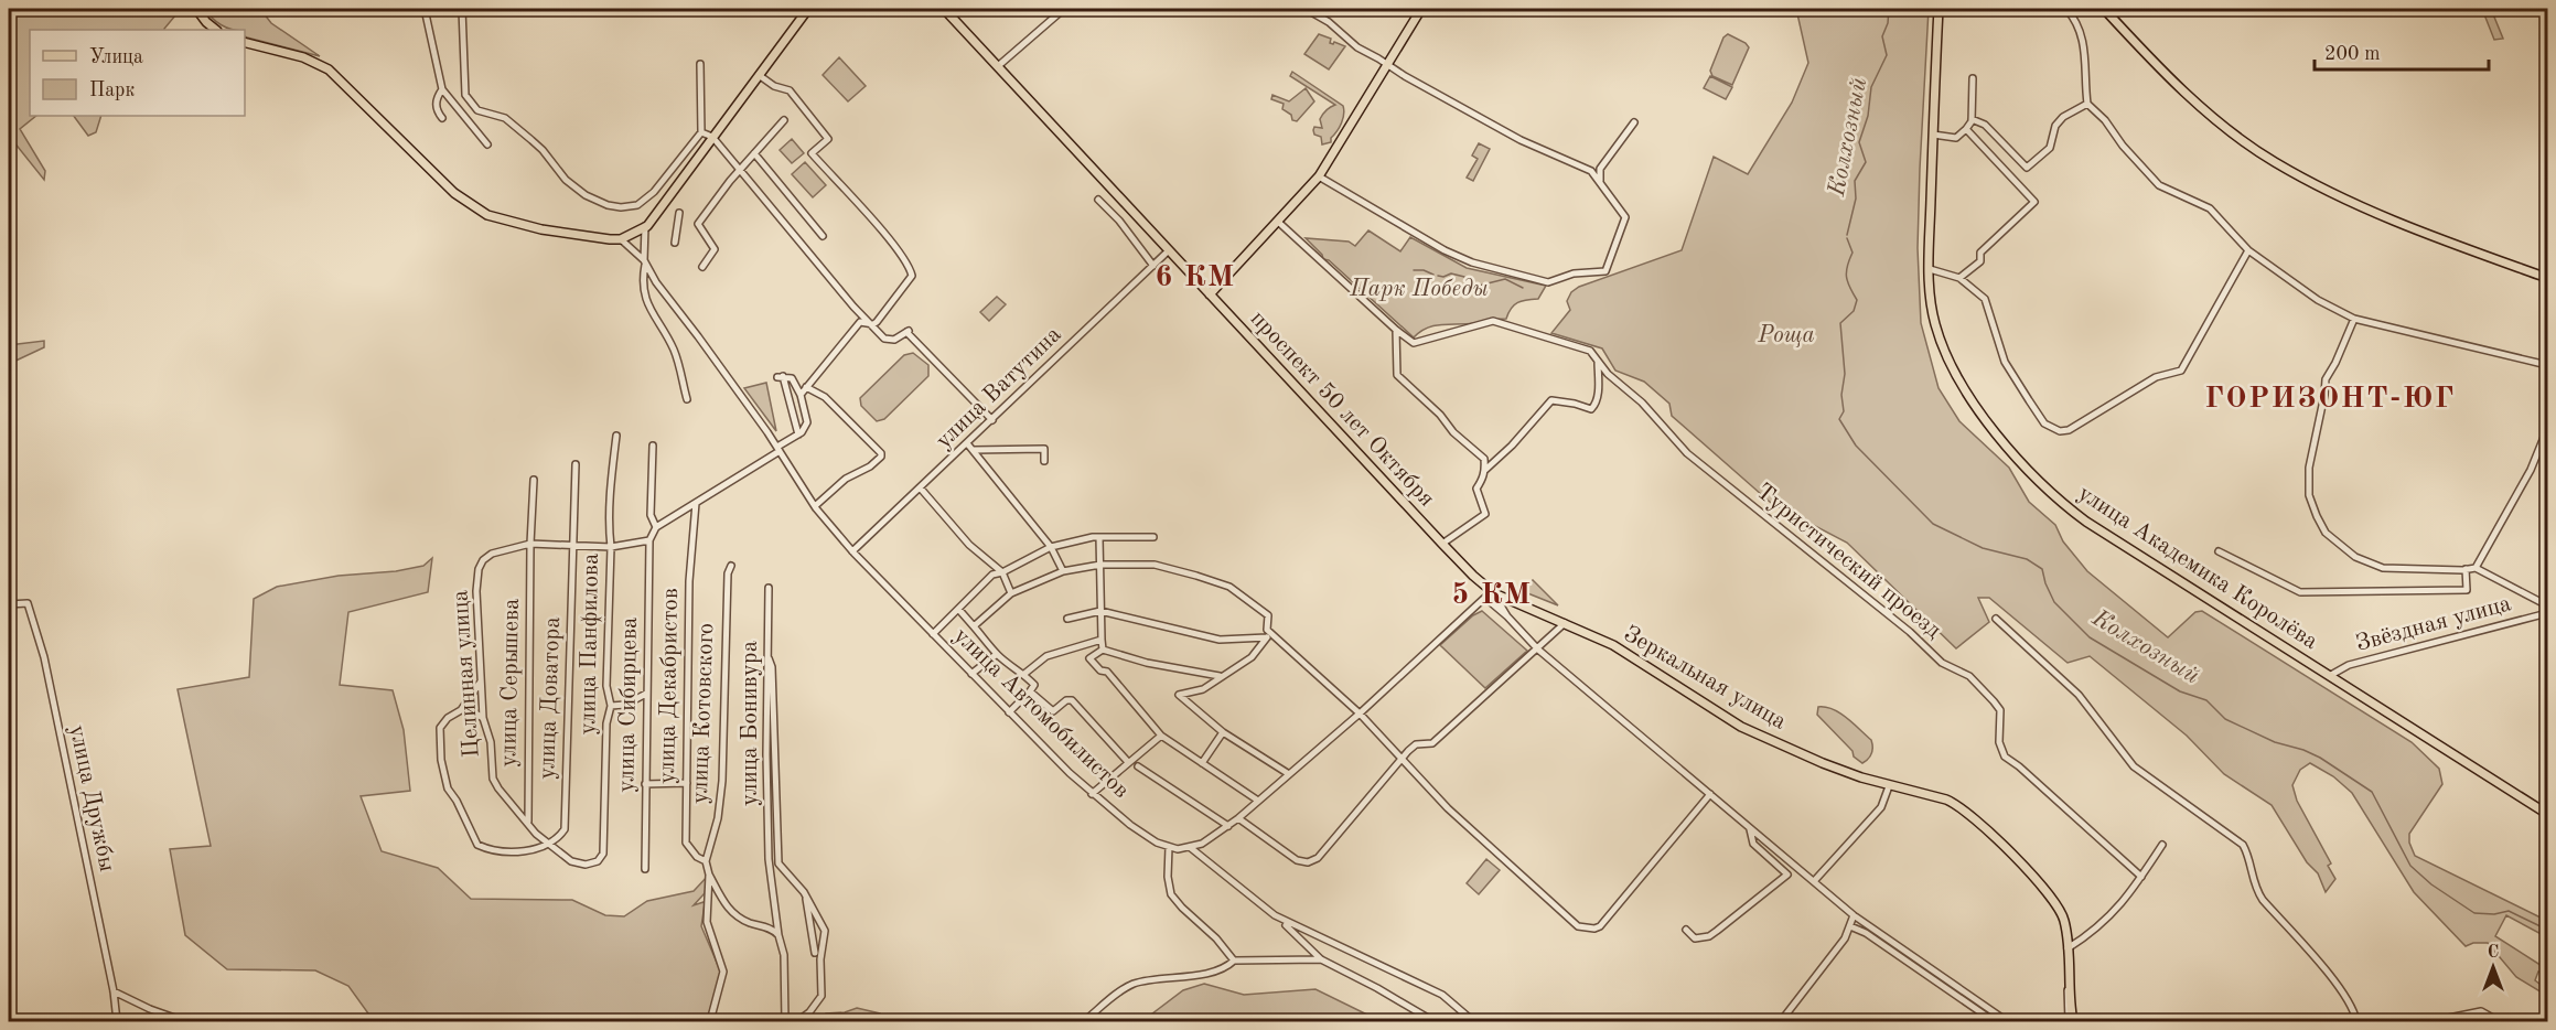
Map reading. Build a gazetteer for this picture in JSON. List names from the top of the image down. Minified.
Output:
{"streets":{"main road":["проспект 50 лет Октября","улица Академика Королёва","Зеркальная улица"],"street":["улица Ватутина","Туристический проезд","Звёздная улица","улица Панфилова","Целинная улица","улица Серышева","улица Декабристов","улица Доватора","улица Сибирцева","улица Котовского","улица Автомобилистов","улица Бонивура","улица Дружбы"]},"crossings":[["улица Ватутина","проспект 50 лет Октября"],["улица Ватутина","улица Автомобилистов"],["проспект 50 лет Октября","Зеркальная улица"],["улица Академика Королёва","Звёздная улица"],["улица Панфилова","Целинная улица"],["Целинная улица","улица Серышева"],["Целинная улица","улица Доватора"],["улица Декабристов","улица Котовского"]],"districts":["6 КМ","ГОРИЗОНТ-ЮГ","5 КМ"],"water":["Колхозный"],"parks":["Парк Победы","Роща"],"legend":["Улица","Парк"],"scale_bar":"200 m","north":"top"}
